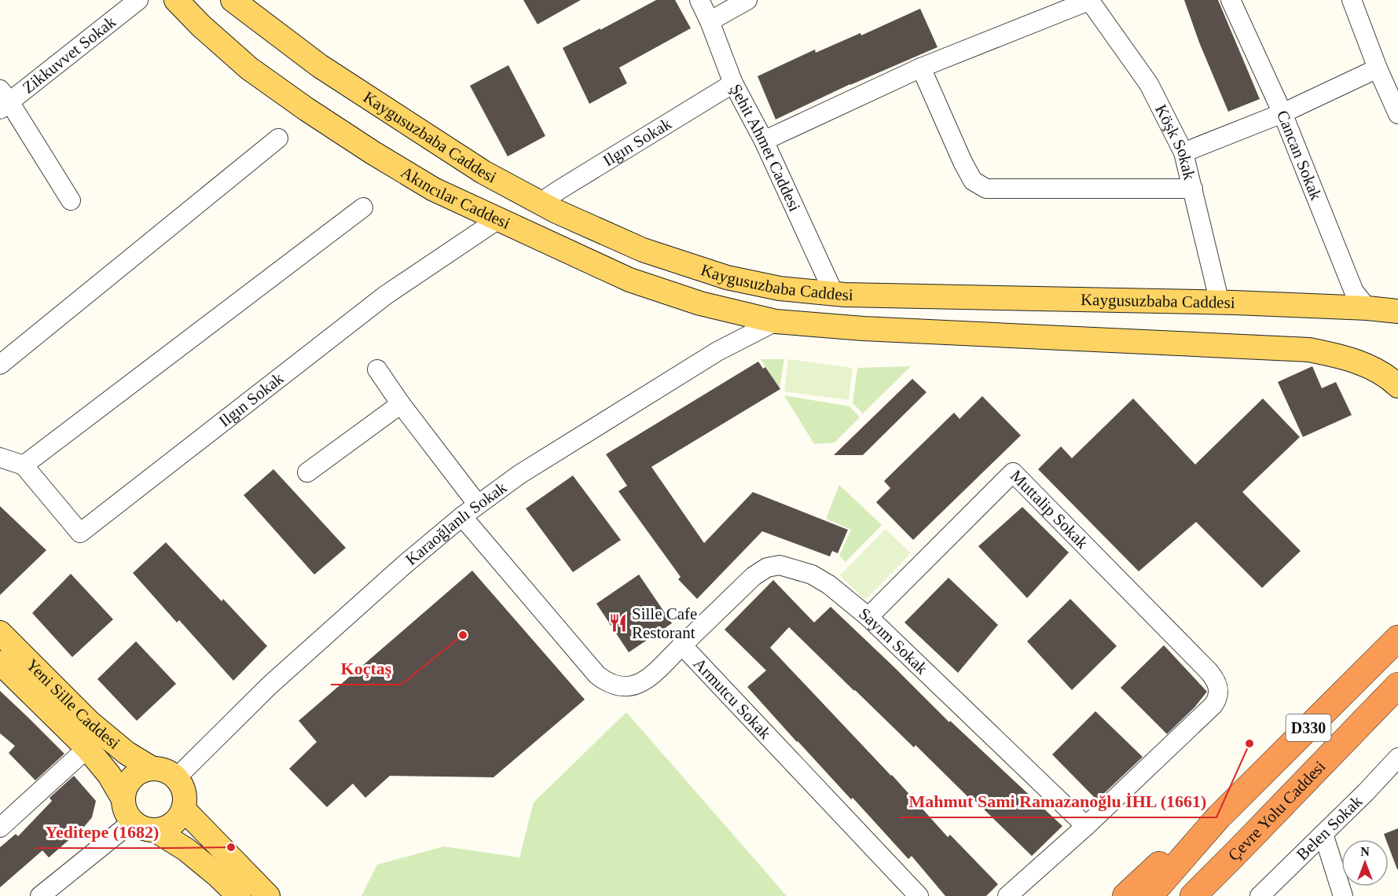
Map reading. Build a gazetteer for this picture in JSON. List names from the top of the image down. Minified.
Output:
{"streets":{"highway":["D330","Çevre Yolu Caddesi"],"main road":["Kaygusuzbaba Caddesi","Akıncılar Caddesi","Yeni Sille Caddesi"],"street":["Zikkuvvet Sokak","Ilgın Sokak","Köşk Sokak","Şehit Ahmet Caddesi","Cancan Sokak","Muttalip Sokak","Karaoğlanlı Sokak","Sayım Sokak","Armutcu Sokak","Belen Sokak"]},"crossings":[["Kaygusuzbaba Caddesi","Ilgın Sokak"],["Kaygusuzbaba Caddesi","Köşk Sokak"],["Kaygusuzbaba Caddesi","Şehit Ahmet Caddesi"],["Kaygusuzbaba Caddesi","Cancan Sokak"],["Kaygusuzbaba Caddesi","Akıncılar Caddesi"],["Kaygusuzbaba Caddesi","Karaoğlanlı Sokak"],["Ilgın Sokak","Şehit Ahmet Caddesi"],["Ilgın Sokak","Akıncılar Caddesi"],["Akıncılar Caddesi","Karaoğlanlı Sokak"],["Muttalip Sokak","Sayım Sokak"],["Karaoğlanlı Sokak","Armutcu Sokak"],["Karaoğlanlı Sokak","Yeni Sille Caddesi"],["Sayım Sokak","Armutcu Sokak"]],"places":{"restaurant":["Sille Cafe Restorant"],"other":["Koçtaş","Mahmut Sami Ramazanoğlu İHL (1661)","Yeditepe (1682)"]},"north":"top"}
